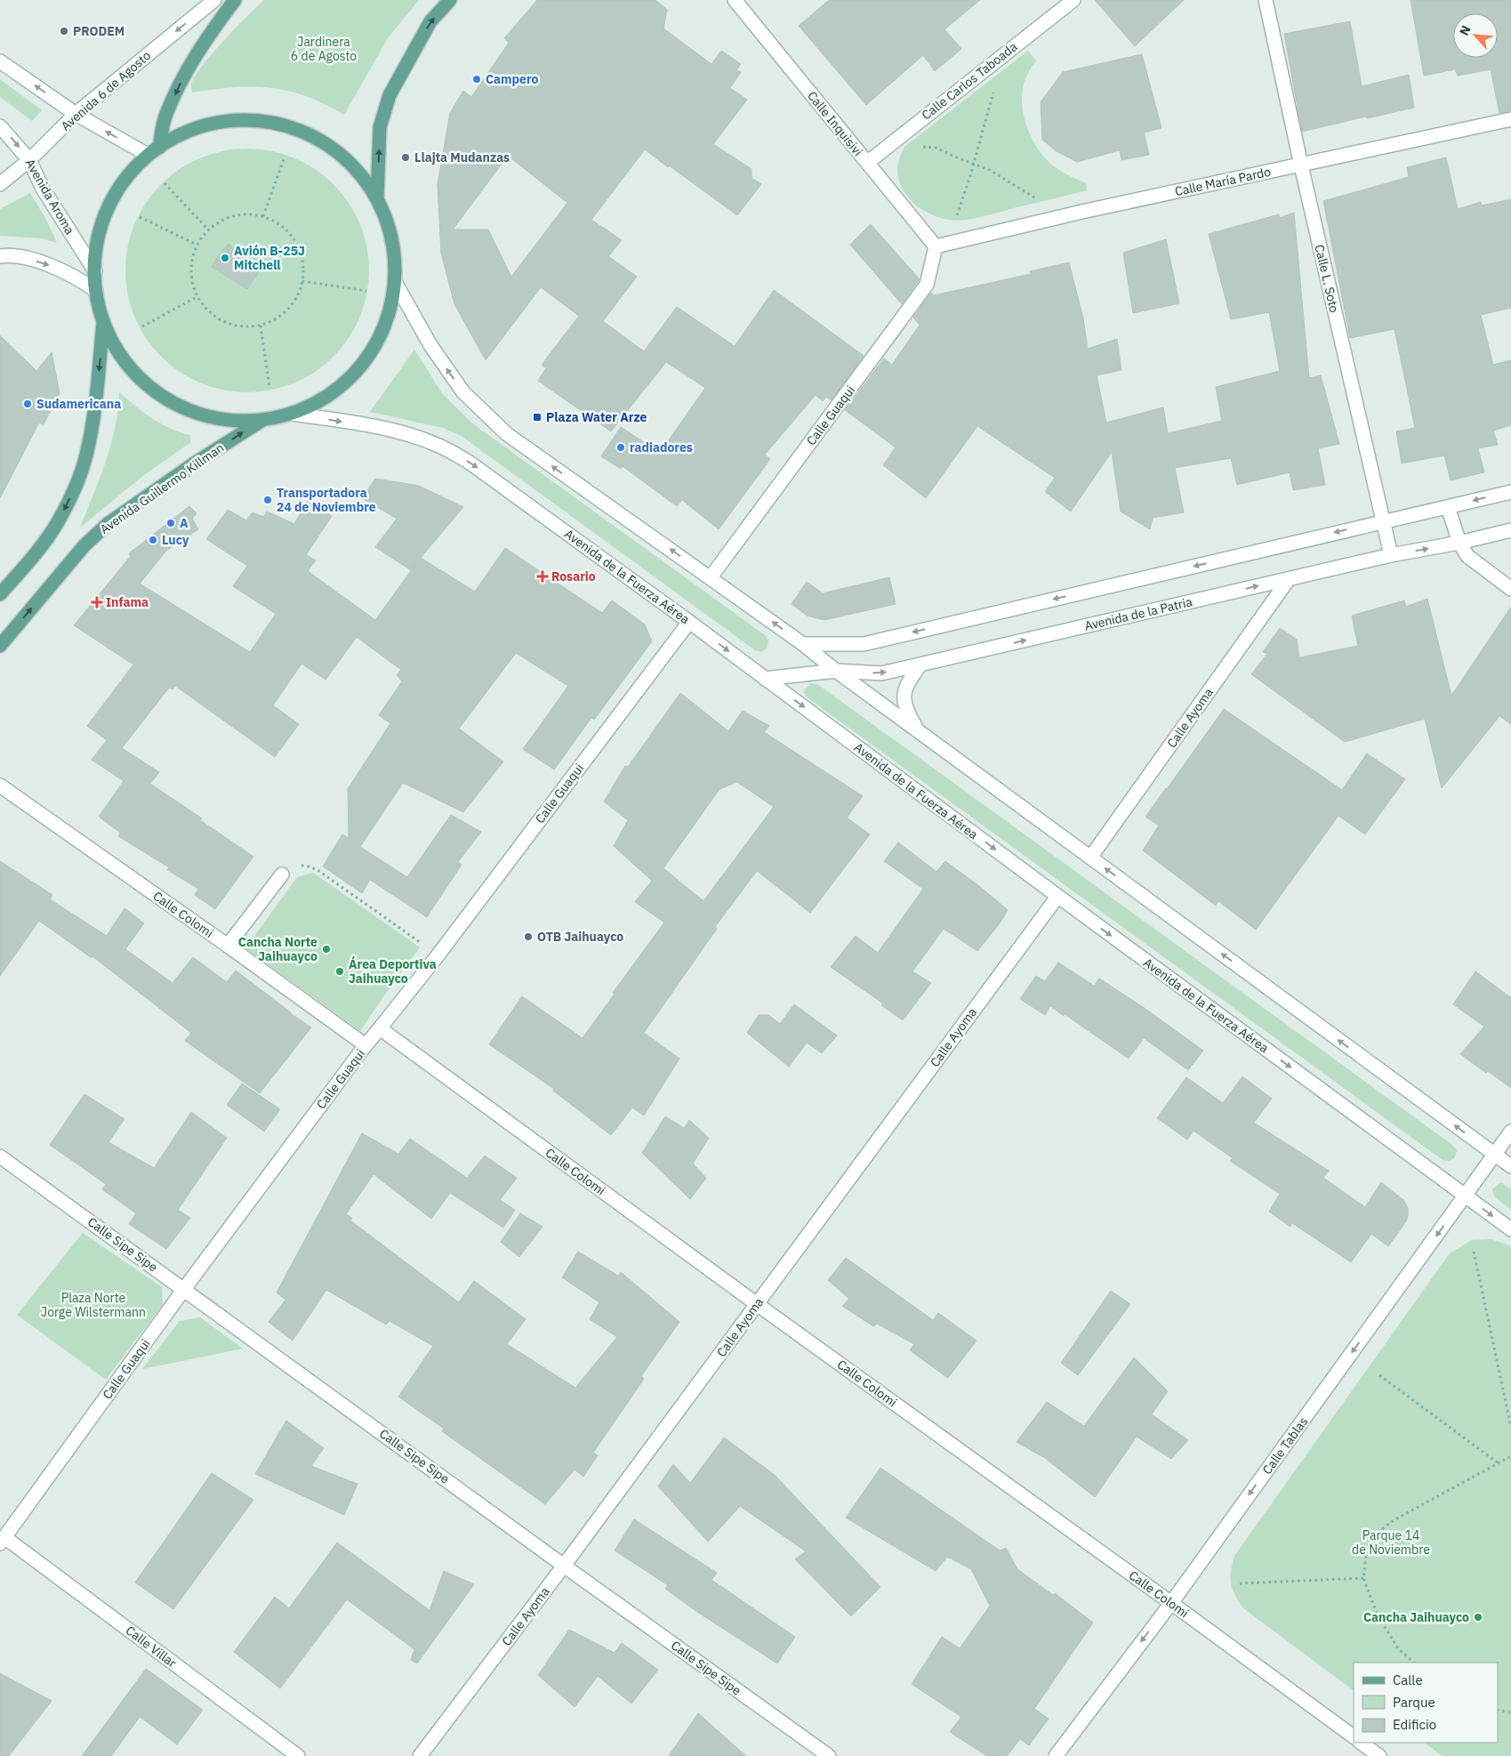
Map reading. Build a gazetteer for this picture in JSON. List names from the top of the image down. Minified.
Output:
{"streets":{"main road":["Avenida Guillermo Killman"],"street":["Calle Carlos Taboada","Avenida 6 de Agosto","Calle Inquisivi","Calle María Pardo","Avenida Aroma","Calle L. Soto","Calle Guaqui","Avenida de la Fuerza Aérea","Avenida de la Patria","Calle Ayoma","Calle Colomi","Calle Sipe Sipe","Calle Tablas","Calle Villar"]},"crossings":[["Calle Carlos Taboada","Calle Inquisivi"],["Avenida 6 de Agosto","Avenida Aroma"],["Calle Inquisivi","Calle María Pardo"],["Calle Inquisivi","Calle Guaqui"],["Calle María Pardo","Calle L. Soto"],["Calle María Pardo","Calle Guaqui"],["Calle L. Soto","Avenida de la Patria"],["Calle Guaqui","Avenida de la Fuerza Aérea"],["Calle Guaqui","Calle Colomi"],["Calle Guaqui","Calle Sipe Sipe"],["Calle Guaqui","Calle Villar"],["Avenida de la Fuerza Aérea","Avenida de la Patria"],["Avenida de la Fuerza Aérea","Calle Ayoma"],["Avenida de la Fuerza Aérea","Calle Tablas"],["Avenida de la Patria","Calle Ayoma"],["Calle Ayoma","Calle Colomi"],["Calle Ayoma","Calle Sipe Sipe"],["Calle Colomi","Calle Tablas"]],"one_way":["Avenida 6 de Agosto","Avenida Guillermo Killman","Calle Tablas"],"parks":["Jardinera 6 de Agosto","Plaza Norte Jorge Wilstermann","Parque 14 de Noviembre"],"places":{"other":["PRODEM","Campero","Llajta Mudanzas","Avión B-25J Mitchell","Sudamericana","radiadores","Transportadora 24 de Noviembre","A","Lucy","OTB Jaihuayco","Cancha Norte Jaihuayco","Área Deportiva Jaihuayco","Cancha Jaihuayco"],"transit":["Plaza Water Arze"],"health":["Rosario","Infama"]},"legend":["Calle","Parque","Edificio"],"north":"top left"}
